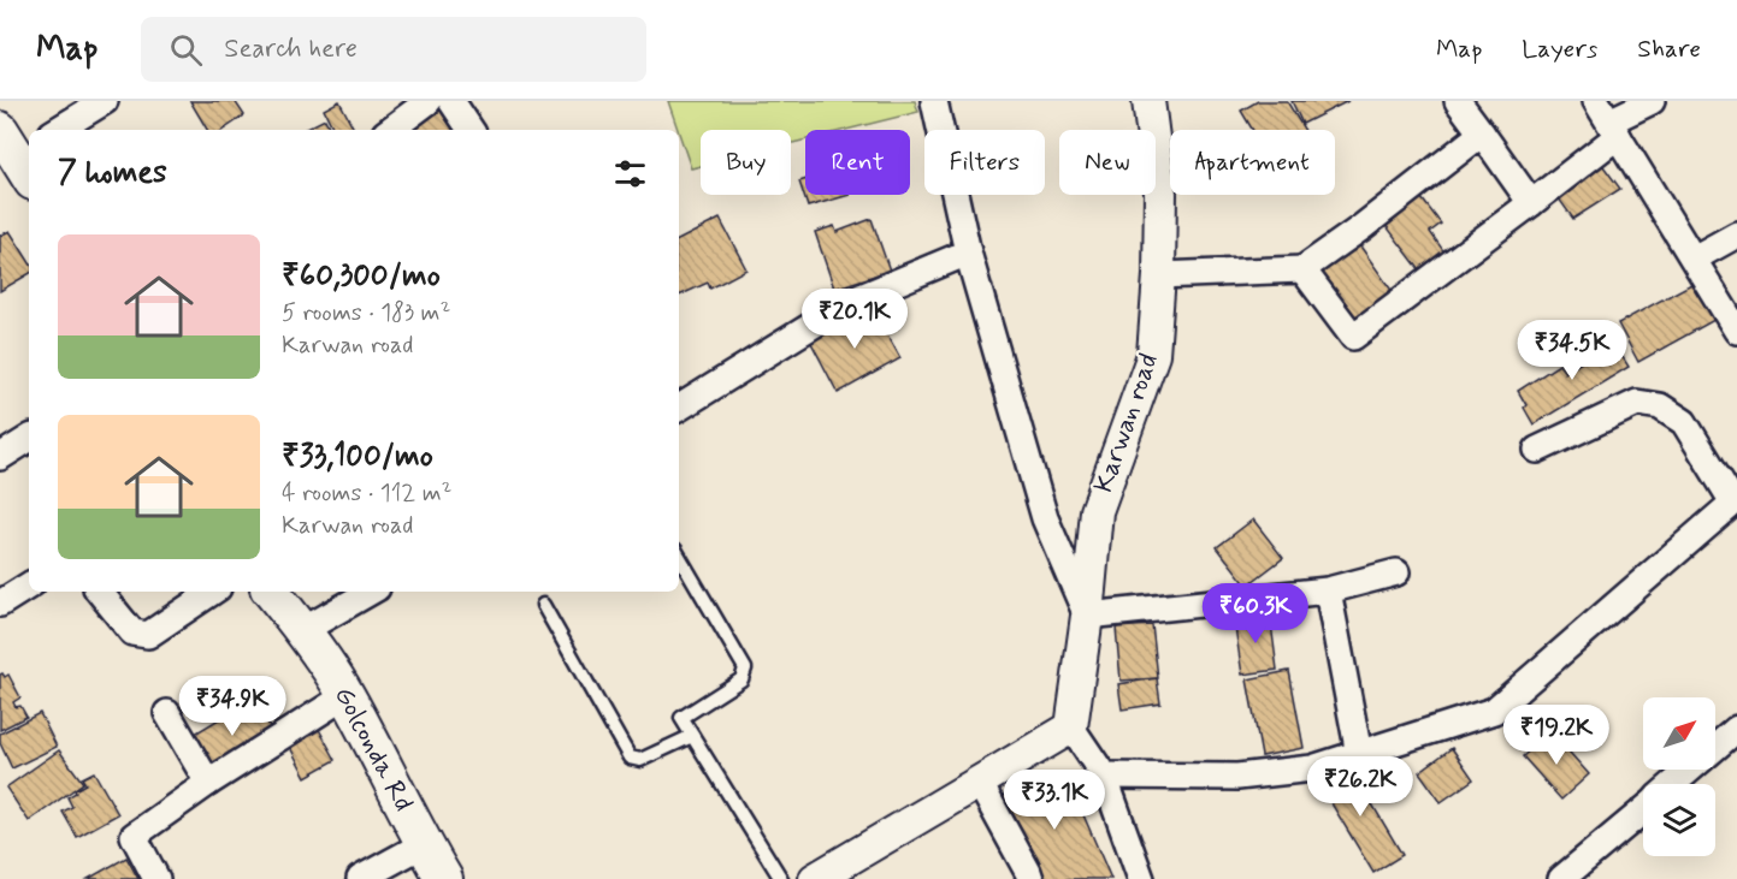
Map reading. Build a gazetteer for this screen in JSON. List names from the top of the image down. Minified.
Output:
{"streets":{"main road":["Golconda Rd"],"street":["Karwan road"]},"north":"top right","page":{"header":"Map","search":"Search here","nav":["Map","Layers","Share"],"chip":["Buy","Rent","Filters","New","Apartment"],"heading":"7 homes","list":[{"name":"₹60,300/mo","note":"5 rooms · 183 m² · Karwan road"},{"name":"₹33,100/mo","note":"4 rooms · 112 m² · Karwan road"}],"price":["₹20.1K","₹34.5K","₹60.3K","₹34.9K","₹19.2K","₹26.2K","₹33.1K"]}}
